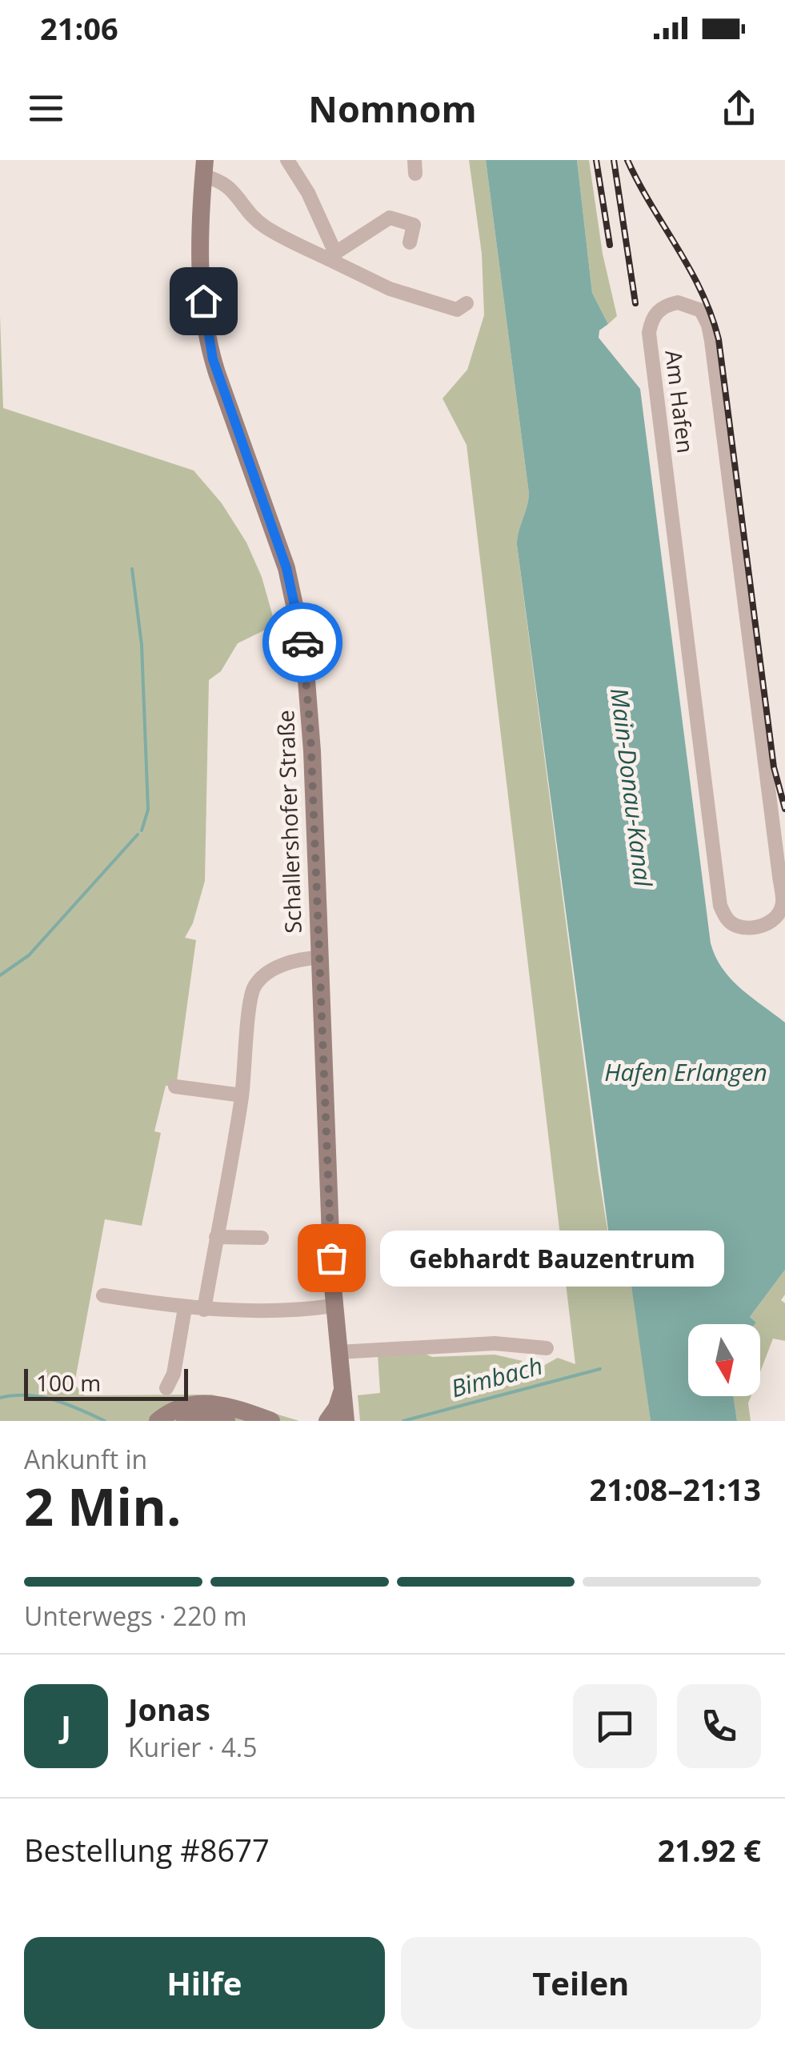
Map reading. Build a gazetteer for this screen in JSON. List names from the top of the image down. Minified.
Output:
{"streets":{"street":["Am Hafen","Schallershofer Straße"]},"water":["Main-Donau-Kanal","Hafen Erlangen","Bimbach"],"places":["Gebhardt Bauzentrum"],"scale_bar":"100 m","north":"bottom","page":{"status":"21:06","header":"Nomnom","bubble":"Gebhardt Bauzentrum","scale":"100 m","heading":["2 Min.","Ankunft in","21:08–21:13"],"panel":["Jonas","Kurier · 4.5","Bestellung #8677","21.92 €"],"bar":"Unterwegs · 220 m","round":"J","buttons":["Hilfe","Teilen"]}}
